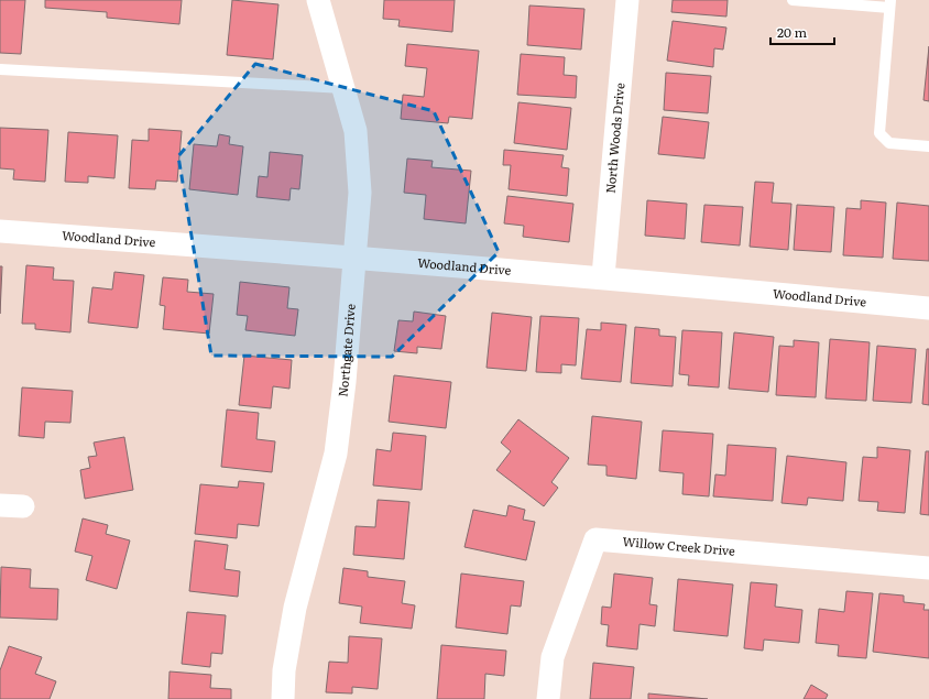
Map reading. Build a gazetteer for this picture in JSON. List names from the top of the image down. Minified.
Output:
{"streets":{"street":["North Woods Drive","Woodland Drive","Northgate Drive","Willow Creek Drive"]},"crossings":[["North Woods Drive","Woodland Drive"],["Woodland Drive","Northgate Drive"]],"scale_bar":"20 m"}
